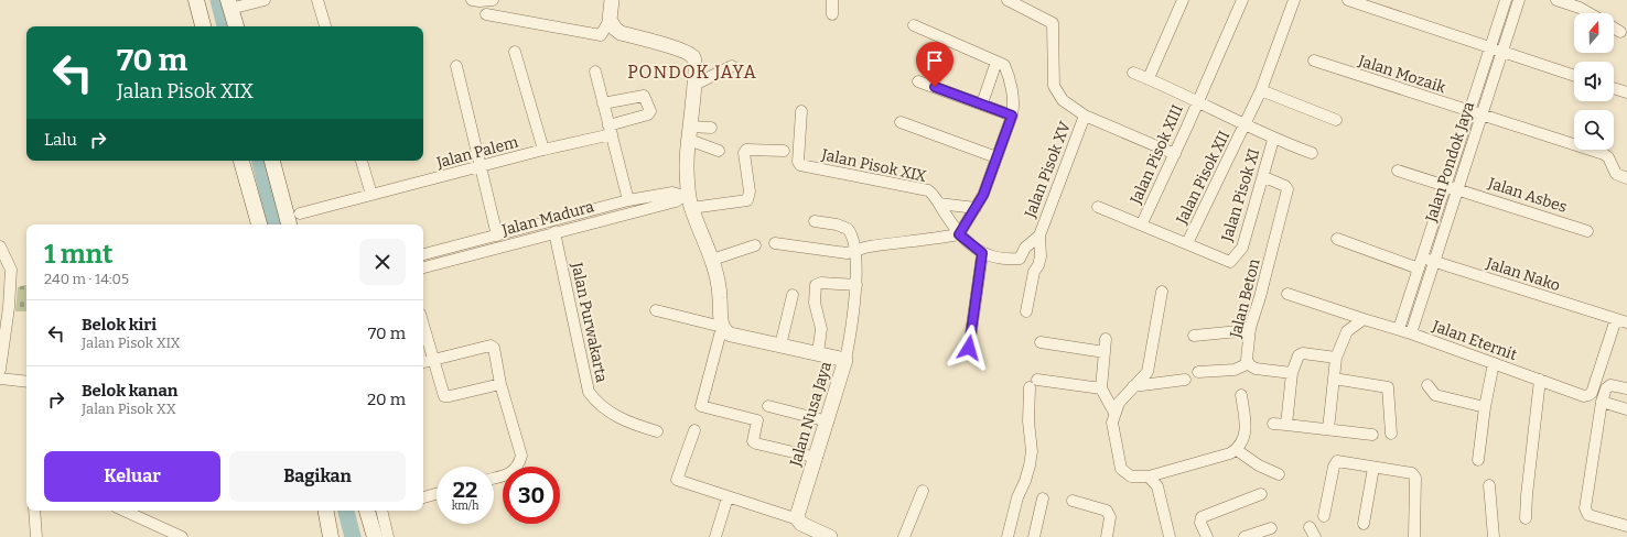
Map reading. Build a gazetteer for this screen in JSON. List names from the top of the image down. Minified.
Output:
{"streets":{"street":["Jalan Mozaik","Jalan Palem","Jalan Pisok XIII","Jalan Pondok Jaya","Jalan Pisok XIX","Jalan Pisok XV","Jalan Pisok XII","Jalan Pisok XI","Jalan Asbes","Jalan Madura","Jalan Nako","Jalan Beton","Jalan Purwakarta","Jalan Eternit","Jalan Nusa Jaya"]},"crossings":[["Jalan Mozaik","Jalan Pondok Jaya"],["Jalan Pisok XIII","Jalan Pisok XII"],["Jalan Pisok XIII","Jalan Pisok XI"],["Jalan Pondok Jaya","Jalan Asbes"],["Jalan Pondok Jaya","Jalan Nako"],["Jalan Pondok Jaya","Jalan Eternit"],["Jalan Pisok XIX","Jalan Pisok XV"],["Jalan Pisok XII","Jalan Pisok XI"],["Jalan Pisok XI","Jalan Beton"],["Jalan Madura","Jalan Purwakarta"],["Jalan Nako","Jalan Eternit"]],"districts":["PONDOK JAYA"],"north":"top","page":{"turn":["70 m","Jalan Pisok XIX"],"then":"Lalu","heading":["1 mnt","240 m · 14:05"],"list":[{"name":"Belok kiri","note":"Jalan Pisok XIX","value":"70 m"},{"name":"Belok kanan","note":"Jalan Pisok XX","value":"20 m"}],"buttons":["Keluar","Bagikan"],"speed":"22 km/h","limit":"30"}}
